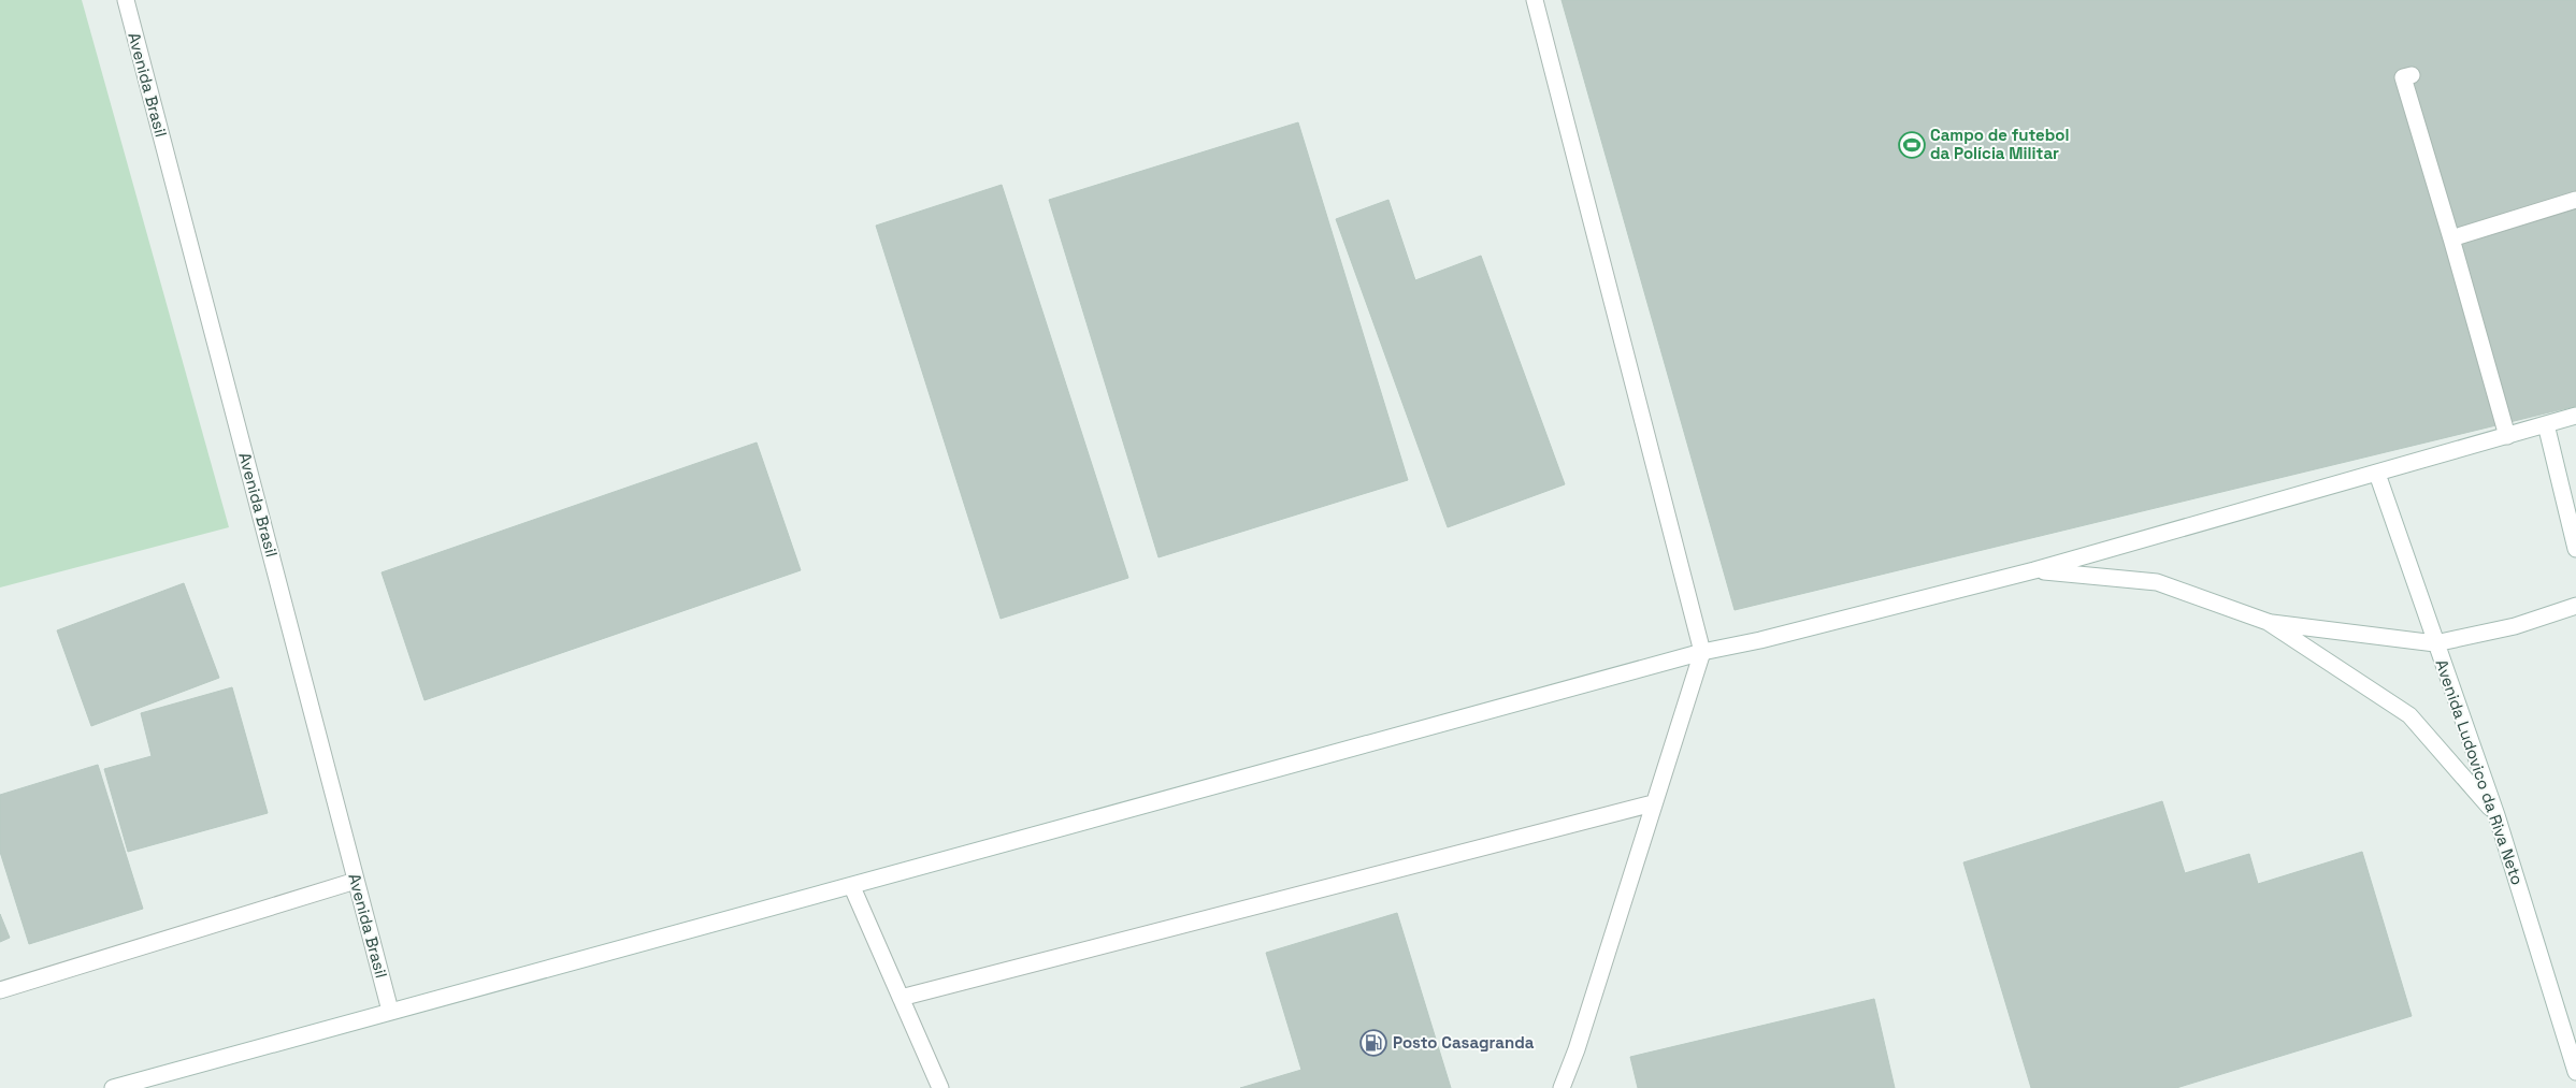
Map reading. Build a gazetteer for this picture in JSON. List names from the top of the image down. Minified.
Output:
{"streets":{"main road":["Avenida Brasil","Avenida Ludovico da Riva Neto"]},"places":{"sports":["Campo de futebol da Polícia Militar"],"fuel station":["Posto Casagranda"]}}
